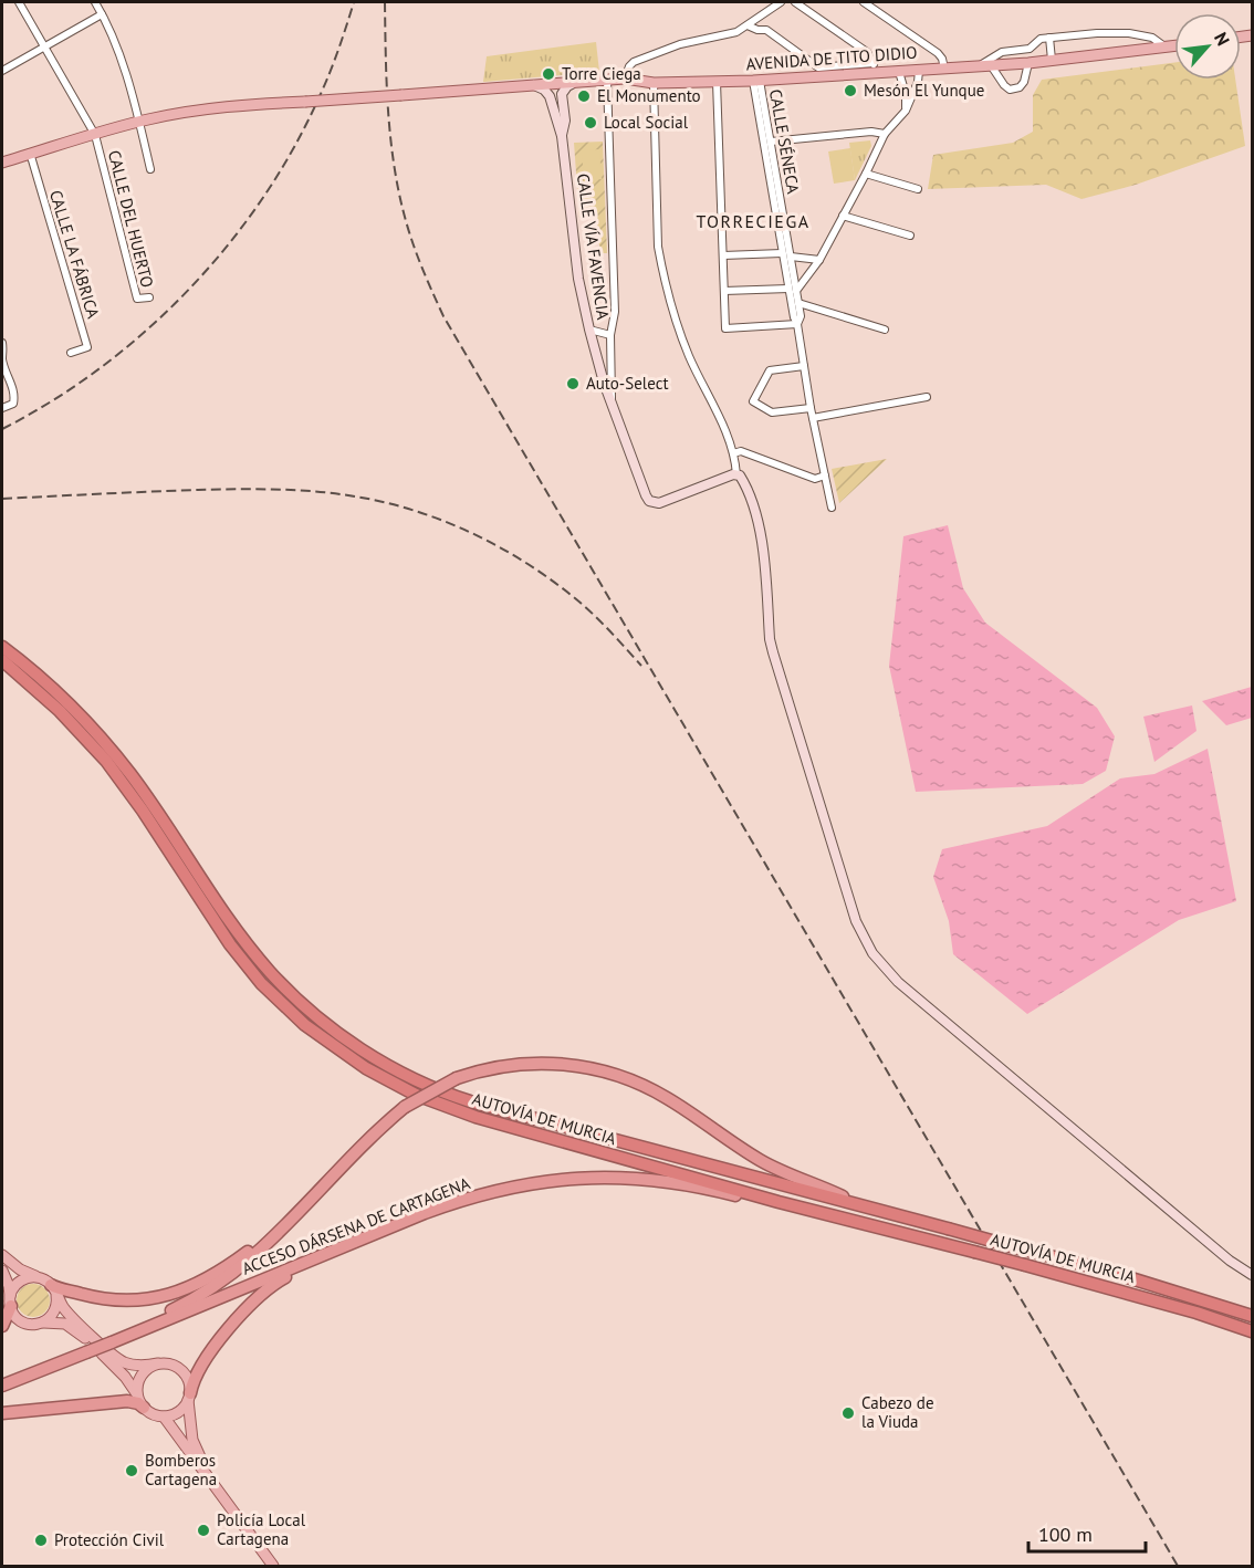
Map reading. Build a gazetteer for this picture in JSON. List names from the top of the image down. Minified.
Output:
{"streets":{"highway":["AUTOVÍA DE MURCIA","ACCESO DÁRSENA DE CARTAGENA"],"main road":["AVENIDA DE TITO DIDIO","CALLE VÍA FAVENCIA"],"street":["CALLE SÉNECA","CALLE DEL HUERTO","CALLE LA FÁBRICA"]},"crossings":[["AVENIDA DE TITO DIDIO","CALLE SÉNECA"],["AVENIDA DE TITO DIDIO","CALLE DEL HUERTO"],["AVENIDA DE TITO DIDIO","CALLE LA FÁBRICA"],["AUTOVÍA DE MURCIA","ACCESO DÁRSENA DE CARTAGENA"]],"districts":["TORRECIEGA"],"places":["Torre Ciega","Mesón El Yunque","El Monumento","Local Social","Auto-Select","Cabezo de la Viuda","Bomberos Cartagena","Policía Local Cartagena","Protección Civil"],"scale_bar":"100 m","north":"top right"}
